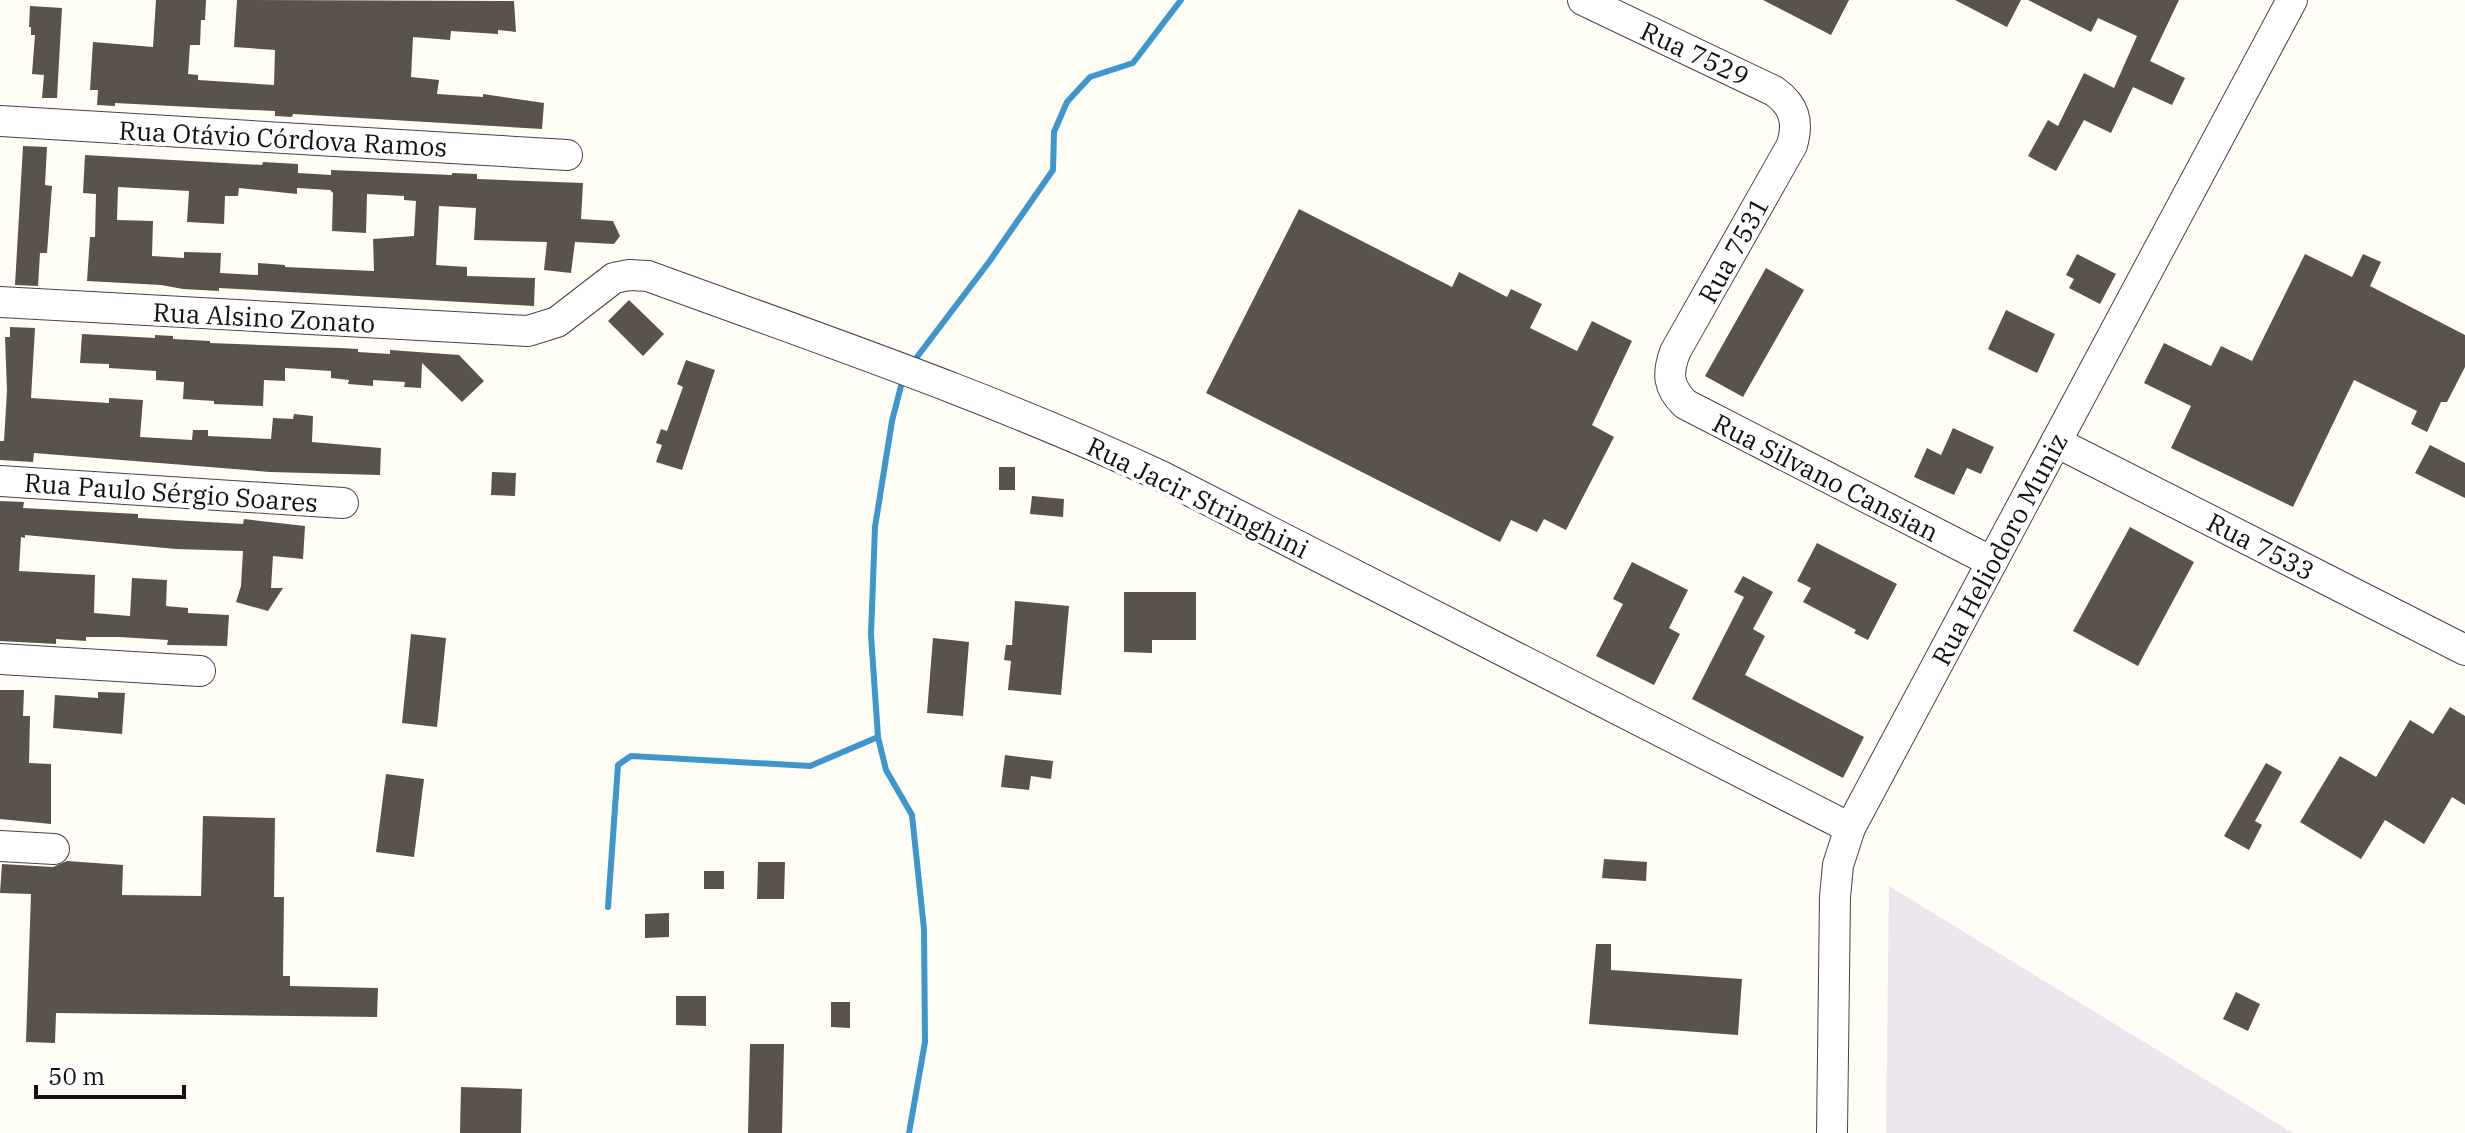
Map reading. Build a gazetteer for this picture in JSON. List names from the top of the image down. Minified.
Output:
{"streets":{"street":["Rua 7529","Rua Otávio Córdova Ramos","Rua 7531","Rua Alsino Zonato","Rua Silvano Cansian","Rua Paulo Sérgio Soares","Rua Jacir Stringhini","Rua 7533","Rua Heliodoro Muniz"]},"crossings":[["Rua 7529","Rua 7531"],["Rua 7531","Rua Silvano Cansian"],["Rua Alsino Zonato","Rua Jacir Stringhini"],["Rua Silvano Cansian","Rua Heliodoro Muniz"],["Rua Jacir Stringhini","Rua Heliodoro Muniz"],["Rua 7533","Rua Heliodoro Muniz"]],"scale_bar":"50 m"}
